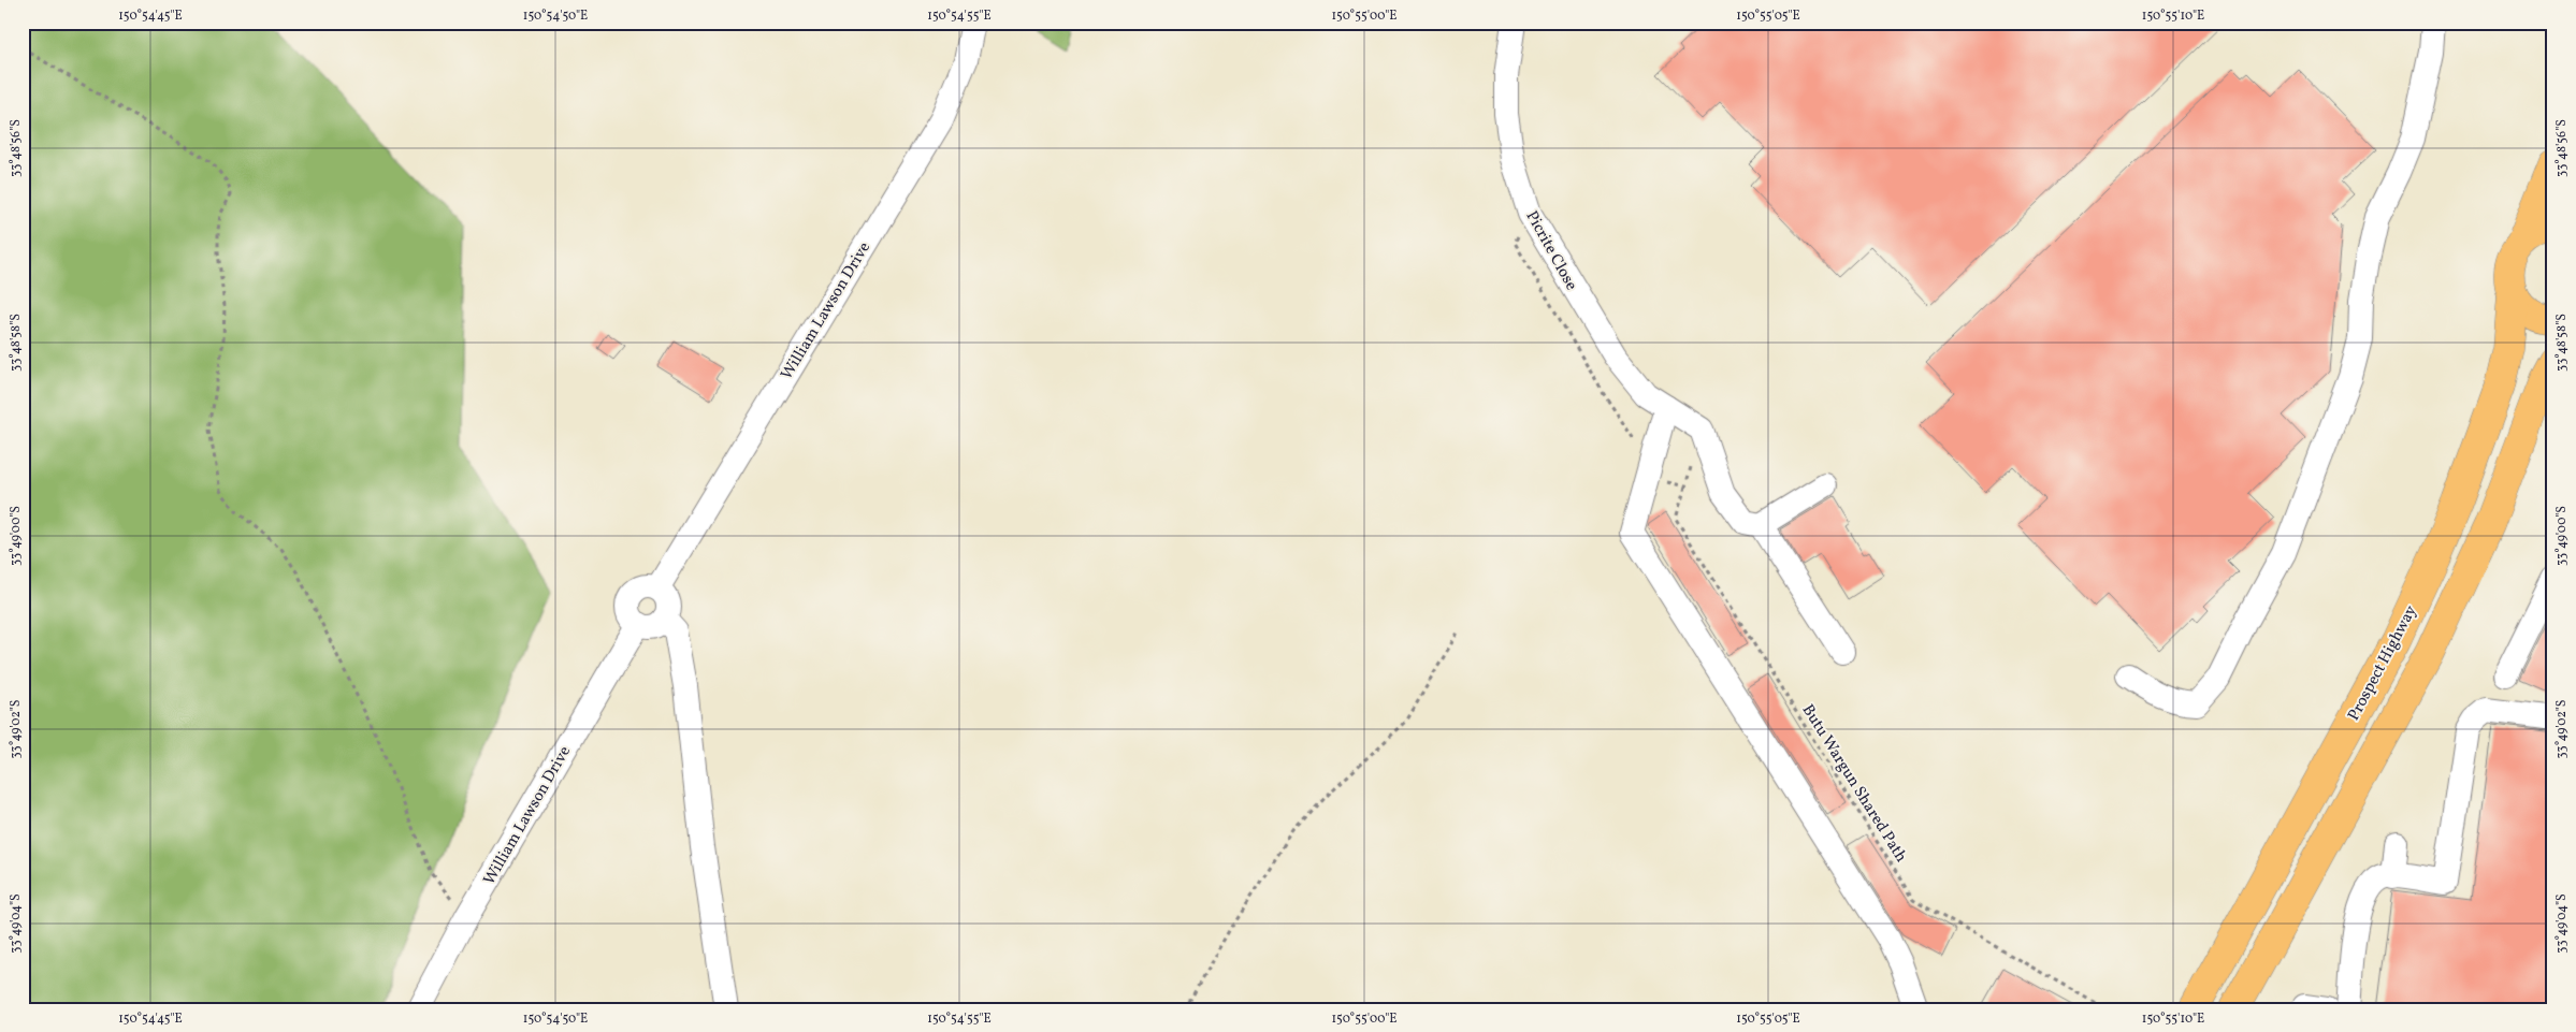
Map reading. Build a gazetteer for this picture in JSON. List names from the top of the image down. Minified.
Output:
{"streets":{"main road":["Prospect Highway"],"street":["Picrite Close","William Lawson Drive"],"path":["Butu Wargun Shared Path"]},"coordinates":["150°54'45\"E","150°54'50\"E","150°54'55\"E","150°55'00\"E","150°55'05\"E","150°55'10\"E","33°48'56\"S","33°48'58\"S","33°49'00\"S","33°49'02\"S","33°49'04\"S"]}
